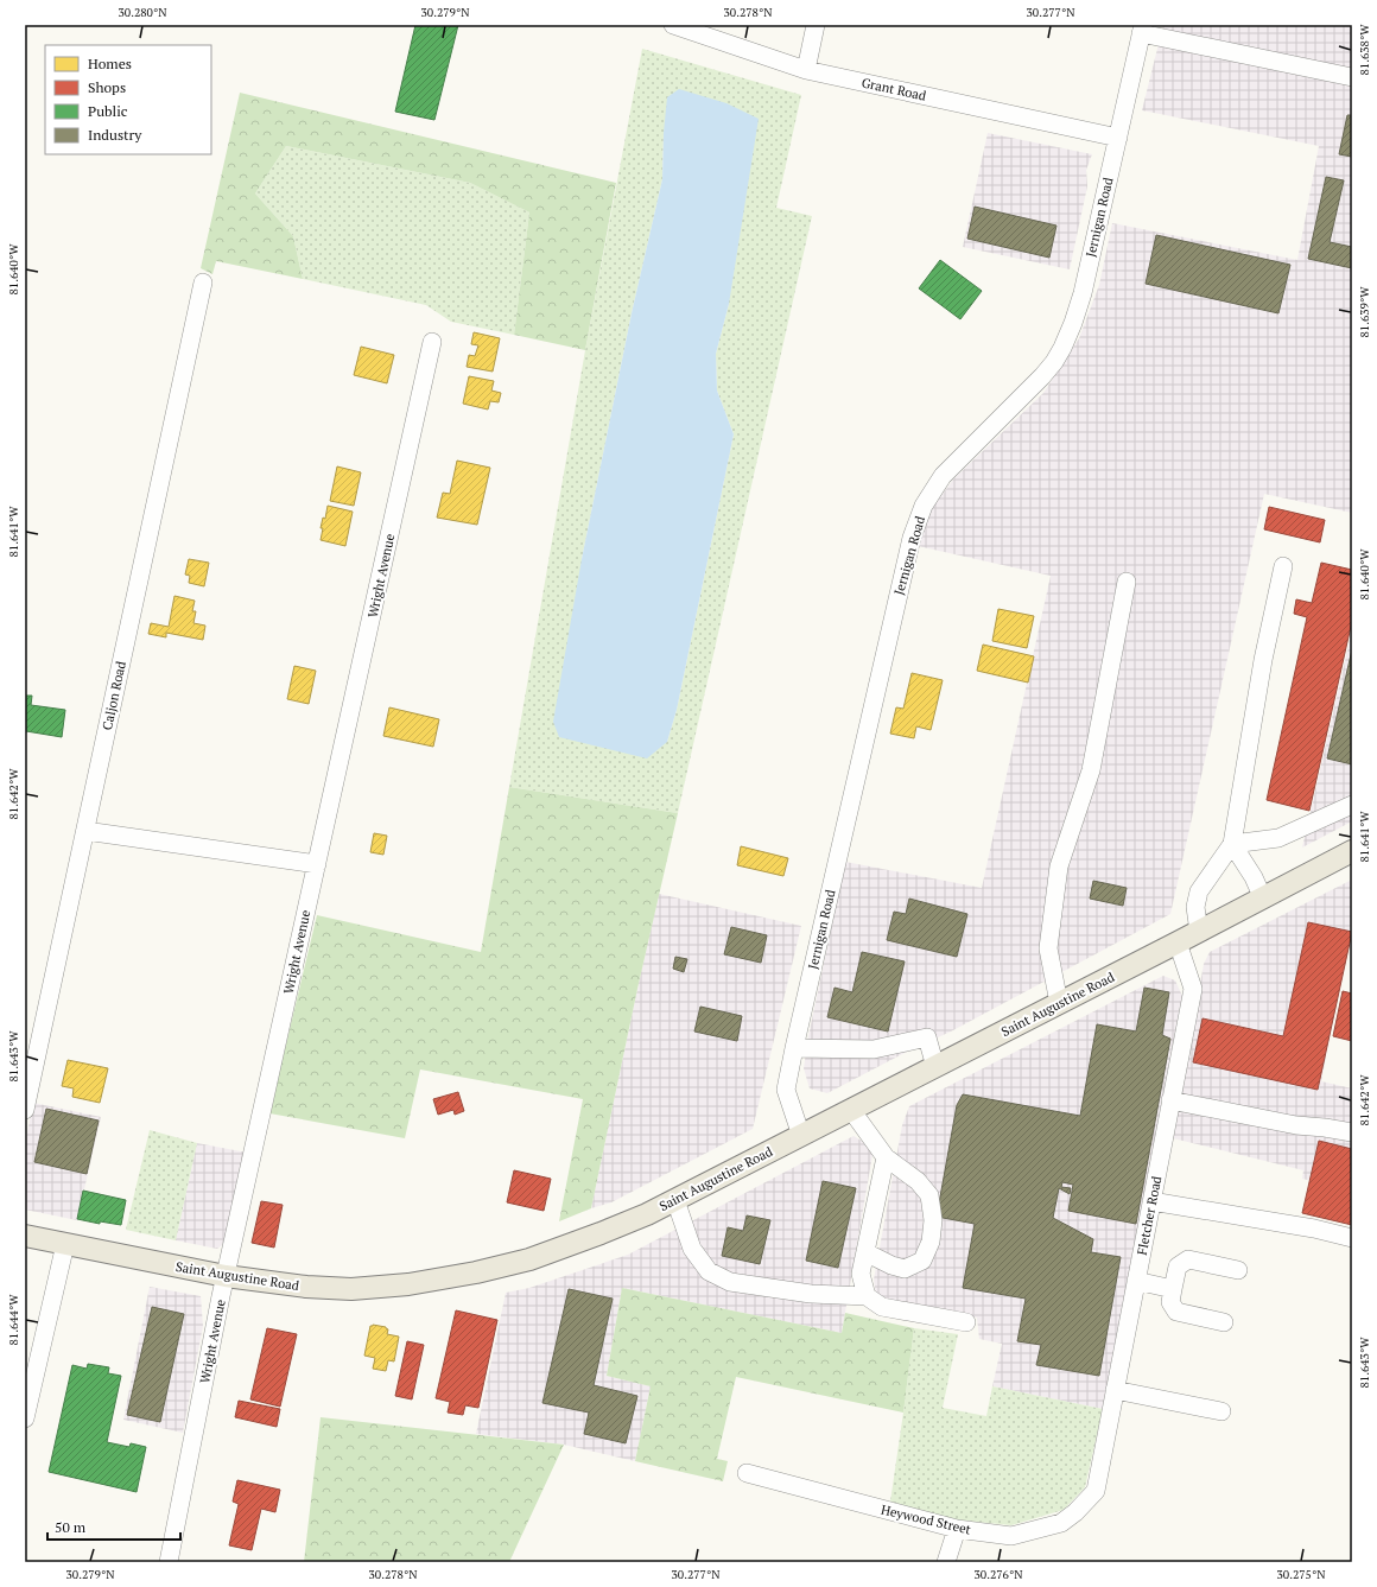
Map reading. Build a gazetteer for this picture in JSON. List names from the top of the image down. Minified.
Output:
{"streets":{"main road":["Saint Augustine Road"],"street":["Grant Road","Jernigan Road","Wright Avenue","Caljon Road","Fletcher Road","Heywood Street"]},"crossings":[["Grant Road","Jernigan Road"],["Jernigan Road","Saint Augustine Road"],["Wright Avenue","Saint Augustine Road"],["Saint Augustine Road","Fletcher Road"],["Fletcher Road","Heywood Street"]],"legend":["Homes","Shops","Public","Industry"],"scale_bar":"50 m","coordinates":["30.280°N","30.279°N","30.278°N","30.277°N","81.638°W","81.640°W","81.639°W","81.641°W","81.642°W","81.643°W","81.644°W","30.276°N","30.275°N"]}
